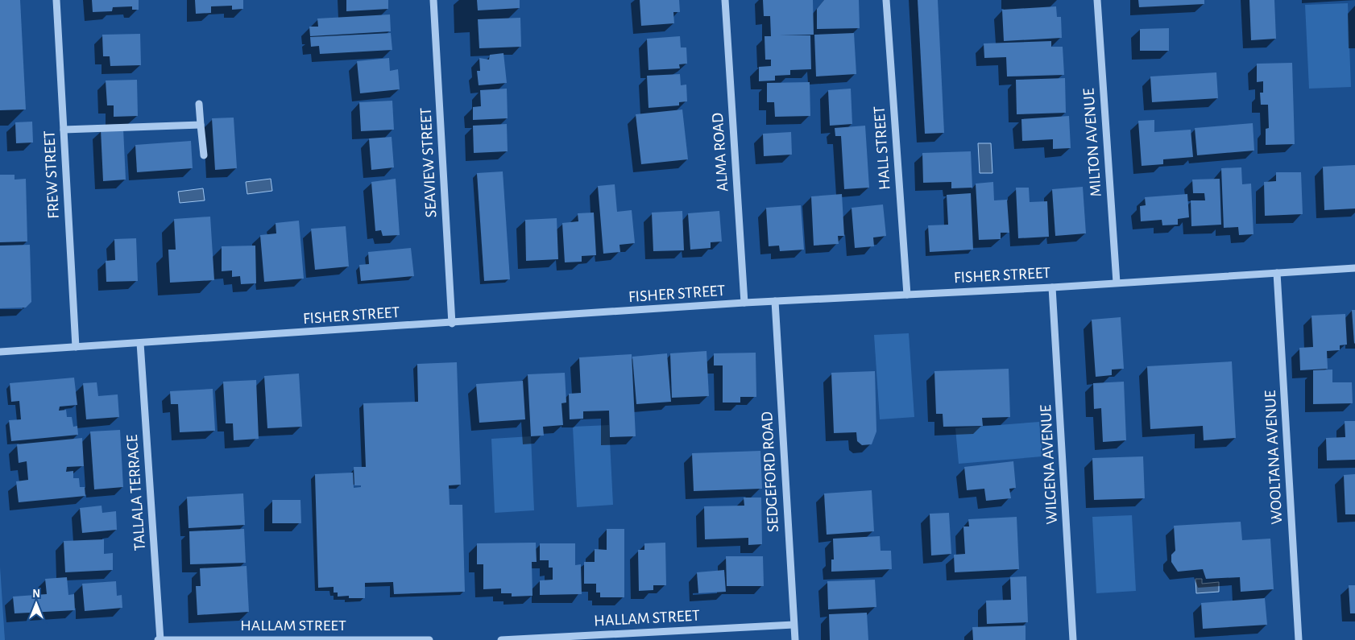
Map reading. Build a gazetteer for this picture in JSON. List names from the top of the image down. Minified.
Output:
{"streets":{"street":["MILTON AVENUE","HALL STREET","ALMA ROAD","SEAVIEW STREET","FREW STREET","FISHER STREET","WOOLTANA AVENUE","WILGENA AVENUE","SEDGEFORD ROAD","TALLALA TERRACE","HALLAM STREET"]},"crossings":[["MILTON AVENUE","FISHER STREET"],["HALL STREET","FISHER STREET"],["ALMA ROAD","FISHER STREET"],["SEAVIEW STREET","FISHER STREET"],["FREW STREET","FISHER STREET"],["FISHER STREET","WOOLTANA AVENUE"],["FISHER STREET","WILGENA AVENUE"],["FISHER STREET","SEDGEFORD ROAD"],["FISHER STREET","TALLALA TERRACE"],["SEDGEFORD ROAD","HALLAM STREET"],["TALLALA TERRACE","HALLAM STREET"]],"north":"top"}
